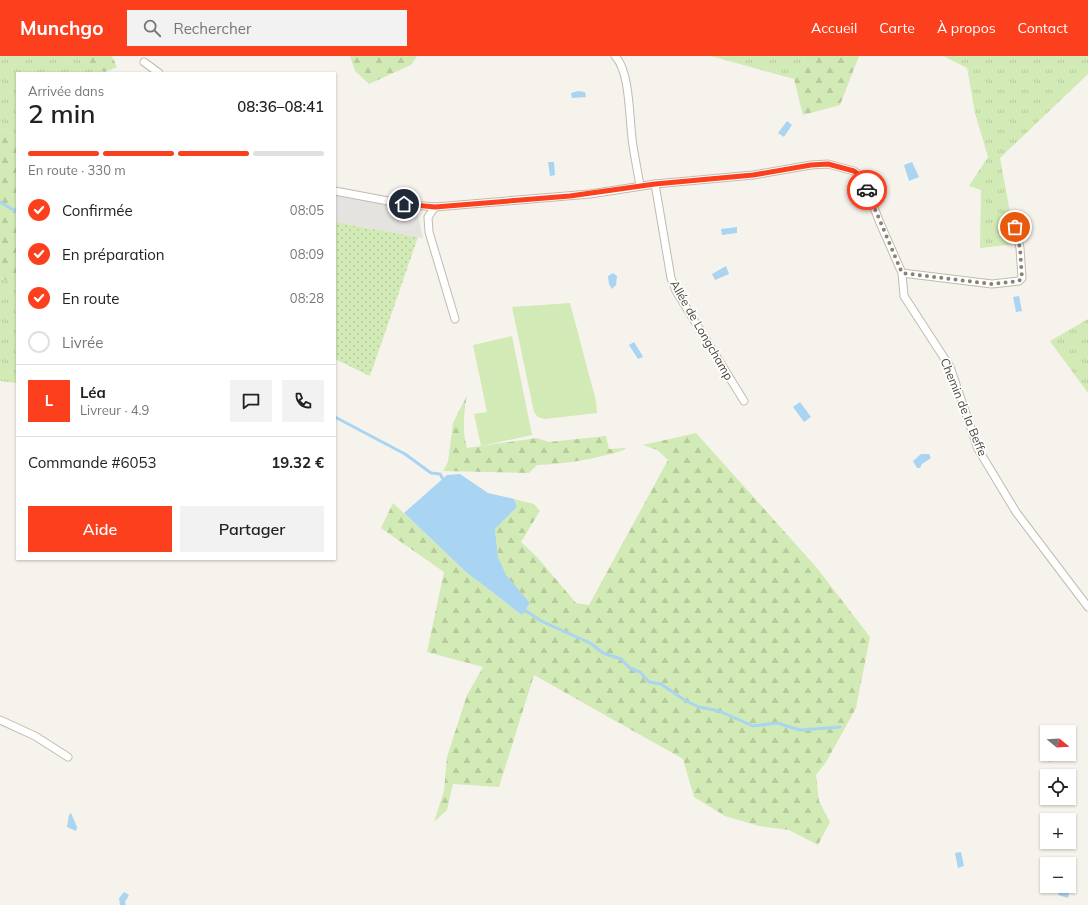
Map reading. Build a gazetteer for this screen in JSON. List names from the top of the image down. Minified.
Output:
{"streets":{"street":["Allée de Longchamp","Chemin de la Beffe"]},"crossings":[["Allée de Longchamp","Chemin de la Beffe"]],"north":"right","page":{"header":"Munchgo","search":"Rechercher","nav":["Accueil","Carte","À propos","Contact"],"heading":["2 min","Arrivée dans","08:36–08:41"],"panel":["Léa","Livreur · 4.9","Commande #6053","19.32 €"],"bar":"En route · 330 m","list":[["Confirmée","08:05"],["En préparation","08:09"],["En route","08:28"],"Livrée"],"round":"L","buttons":["Aide","Partager"],"map_buttons":["+","−"]}}
